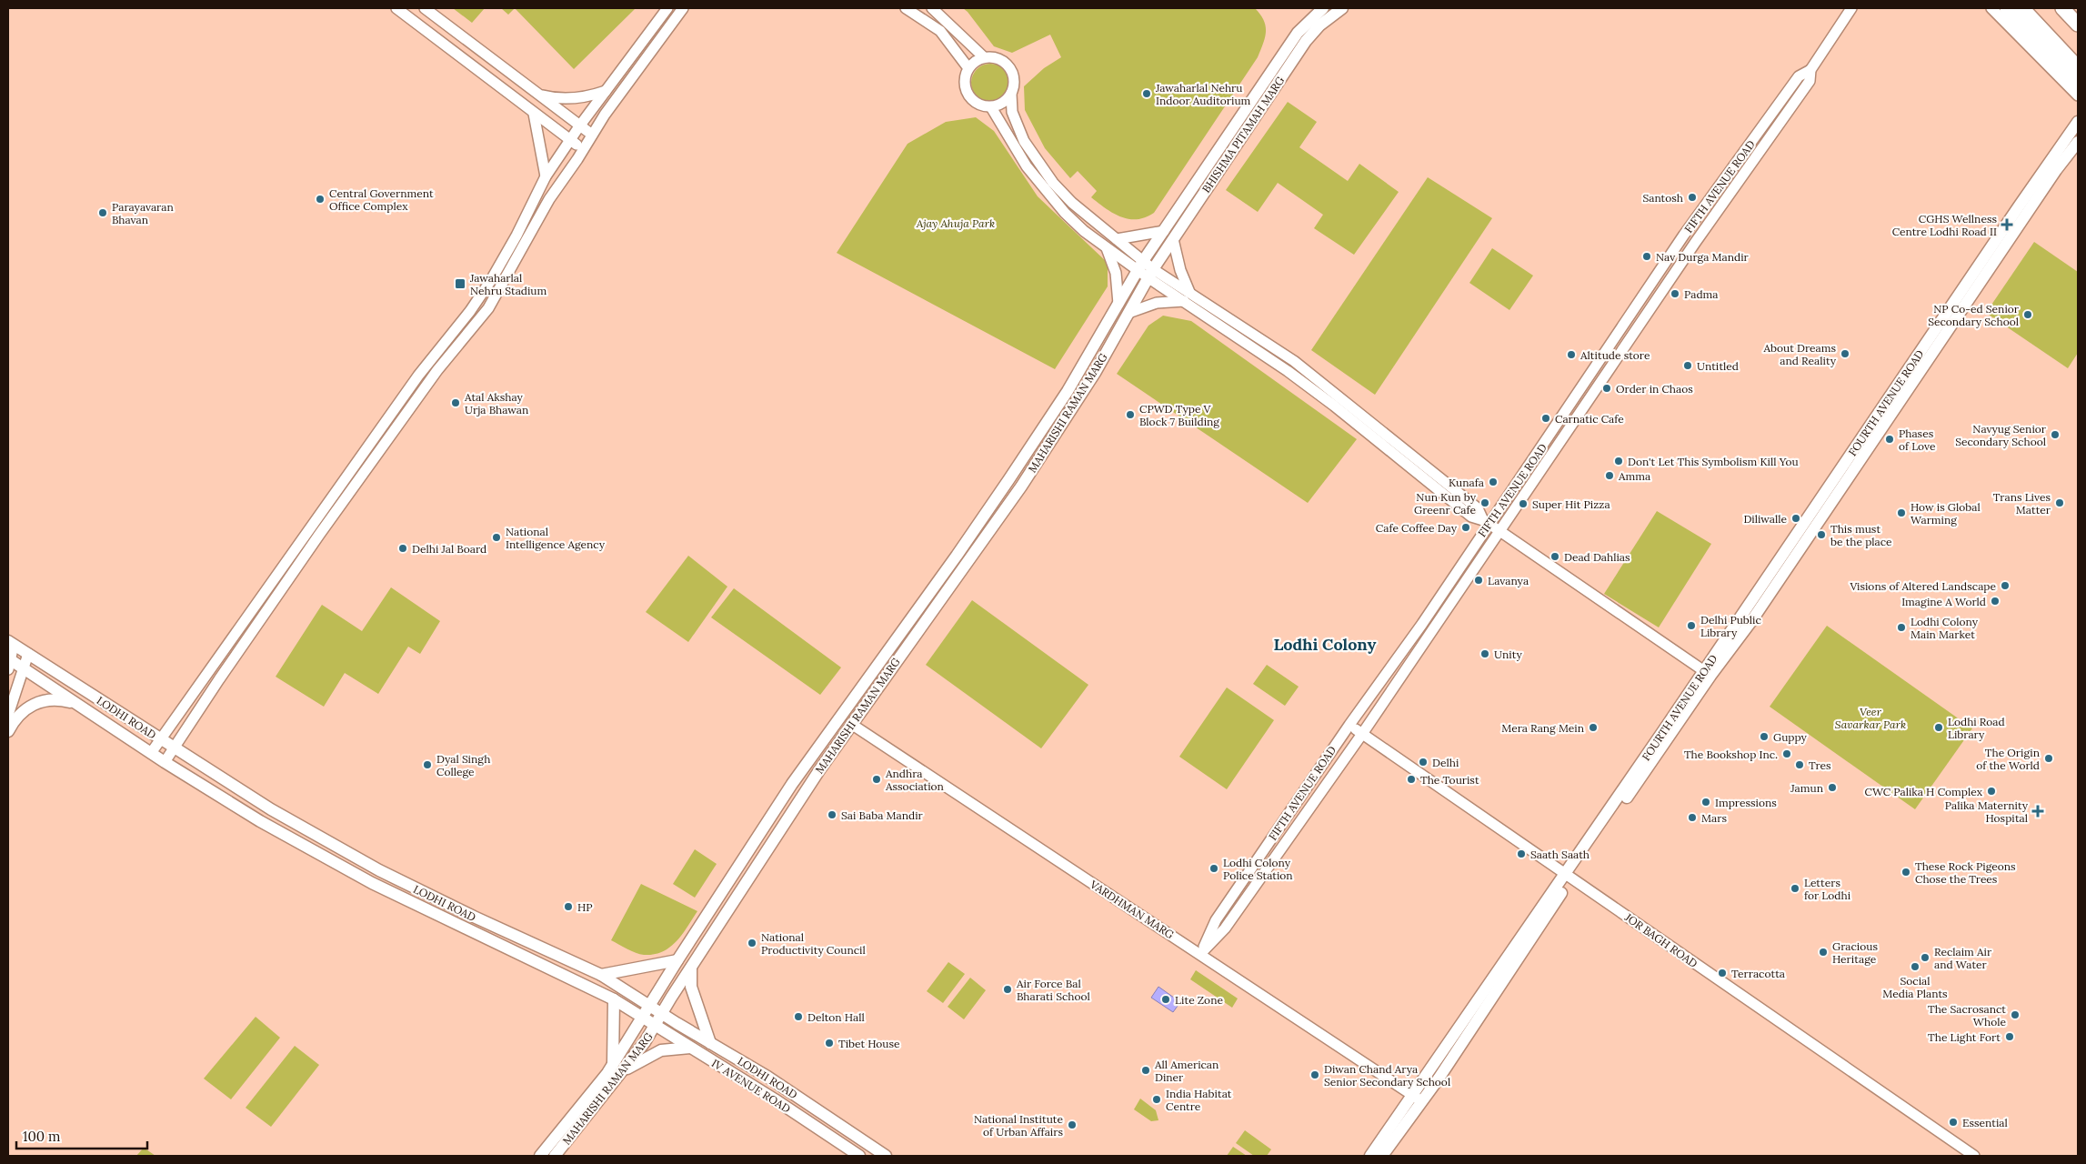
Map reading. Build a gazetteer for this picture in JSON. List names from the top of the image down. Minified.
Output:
{"streets":{"main road":["BHISHMA PITAMAH MARG","FOURTH AVENUE ROAD","MAHARISHI RAMAN MARG","LODHI ROAD","IV AVENUE ROAD"],"street":["FIFTH AVENUE ROAD","VARDHMAN MARG","JOR BAGH ROAD"]},"crossings":[["BHISHMA PITAMAH MARG","MAHARISHI RAMAN MARG"],["FIFTH AVENUE ROAD","VARDHMAN MARG"],["FIFTH AVENUE ROAD","JOR BAGH ROAD"],["FOURTH AVENUE ROAD","VARDHMAN MARG"],["FOURTH AVENUE ROAD","JOR BAGH ROAD"],["MAHARISHI RAMAN MARG","LODHI ROAD"],["MAHARISHI RAMAN MARG","VARDHMAN MARG"],["MAHARISHI RAMAN MARG","IV AVENUE ROAD"],["LODHI ROAD","IV AVENUE ROAD"]],"districts":["Lodhi Colony"],"parks":["Ajay Ahuja Park","Veer Savarkar Park"],"places":{"other":["Jawaharlal Nehru Indoor Auditorium","Santosh","Central Government Office Complex","Parayavaran Bhavan","Nav Durga Mandir","Padma","NP Co-ed Senior Secondary School","About Dreams and Reality","Altitude store","Untitled","Order in Chaos","Atal Akshay Urja Bhawan","CPWD Type V Block 7 Building","Carnatic Cafe","Navyug Senior Secondary School","Phases of Love","Don't Let This Symbolism Kill You","Amma","Kunafa","Nun Kun by Greenr Cafe","Trans Lives Matter","Super Hit Pizza","How is Global Warming","Diliwalle","Cafe Coffee Day","This must be the place","National Intelligence Agency","Delhi Jal Board","Dead Dahlias","Lavanya","Visions of Altered Landscape","Imagine A World","Delhi Public Library","Lodhi Colony Main Market","Unity","Mera Rang Mein","Lodhi Road Library","Guppy","The Bookshop Inc.","The Origin of the World","Delhi","Dyal Singh College","Tres","Andhra Association","The Tourist","Jamun","CWC Palika H Complex","Impressions","Sai Baba Mandir","Mars","Saath Saath","Lodhi Colony Police Station","These Rock Pigeons Chose the Trees","Letters for Lodhi","HP","National Productivity Council","Gracious Heritage","Reclaim Air and Water","Social Media Plants","Terracotta","Air Force Bal Bharati School","Lite Zone","The Sacrosanct Whole","Delton Hall","The Light Fort","Tibet House","All American Diner","Diwan Chand Arya Senior Secondary School","India Habitat Centre","Essential","National Institute of Urban Affairs"],"health":["CGHS Wellness Centre Lodhi Road II","Palika Maternity Hospital"],"transit":["Jawaharlal Nehru Stadium"]},"scale_bar":"100 m"}
